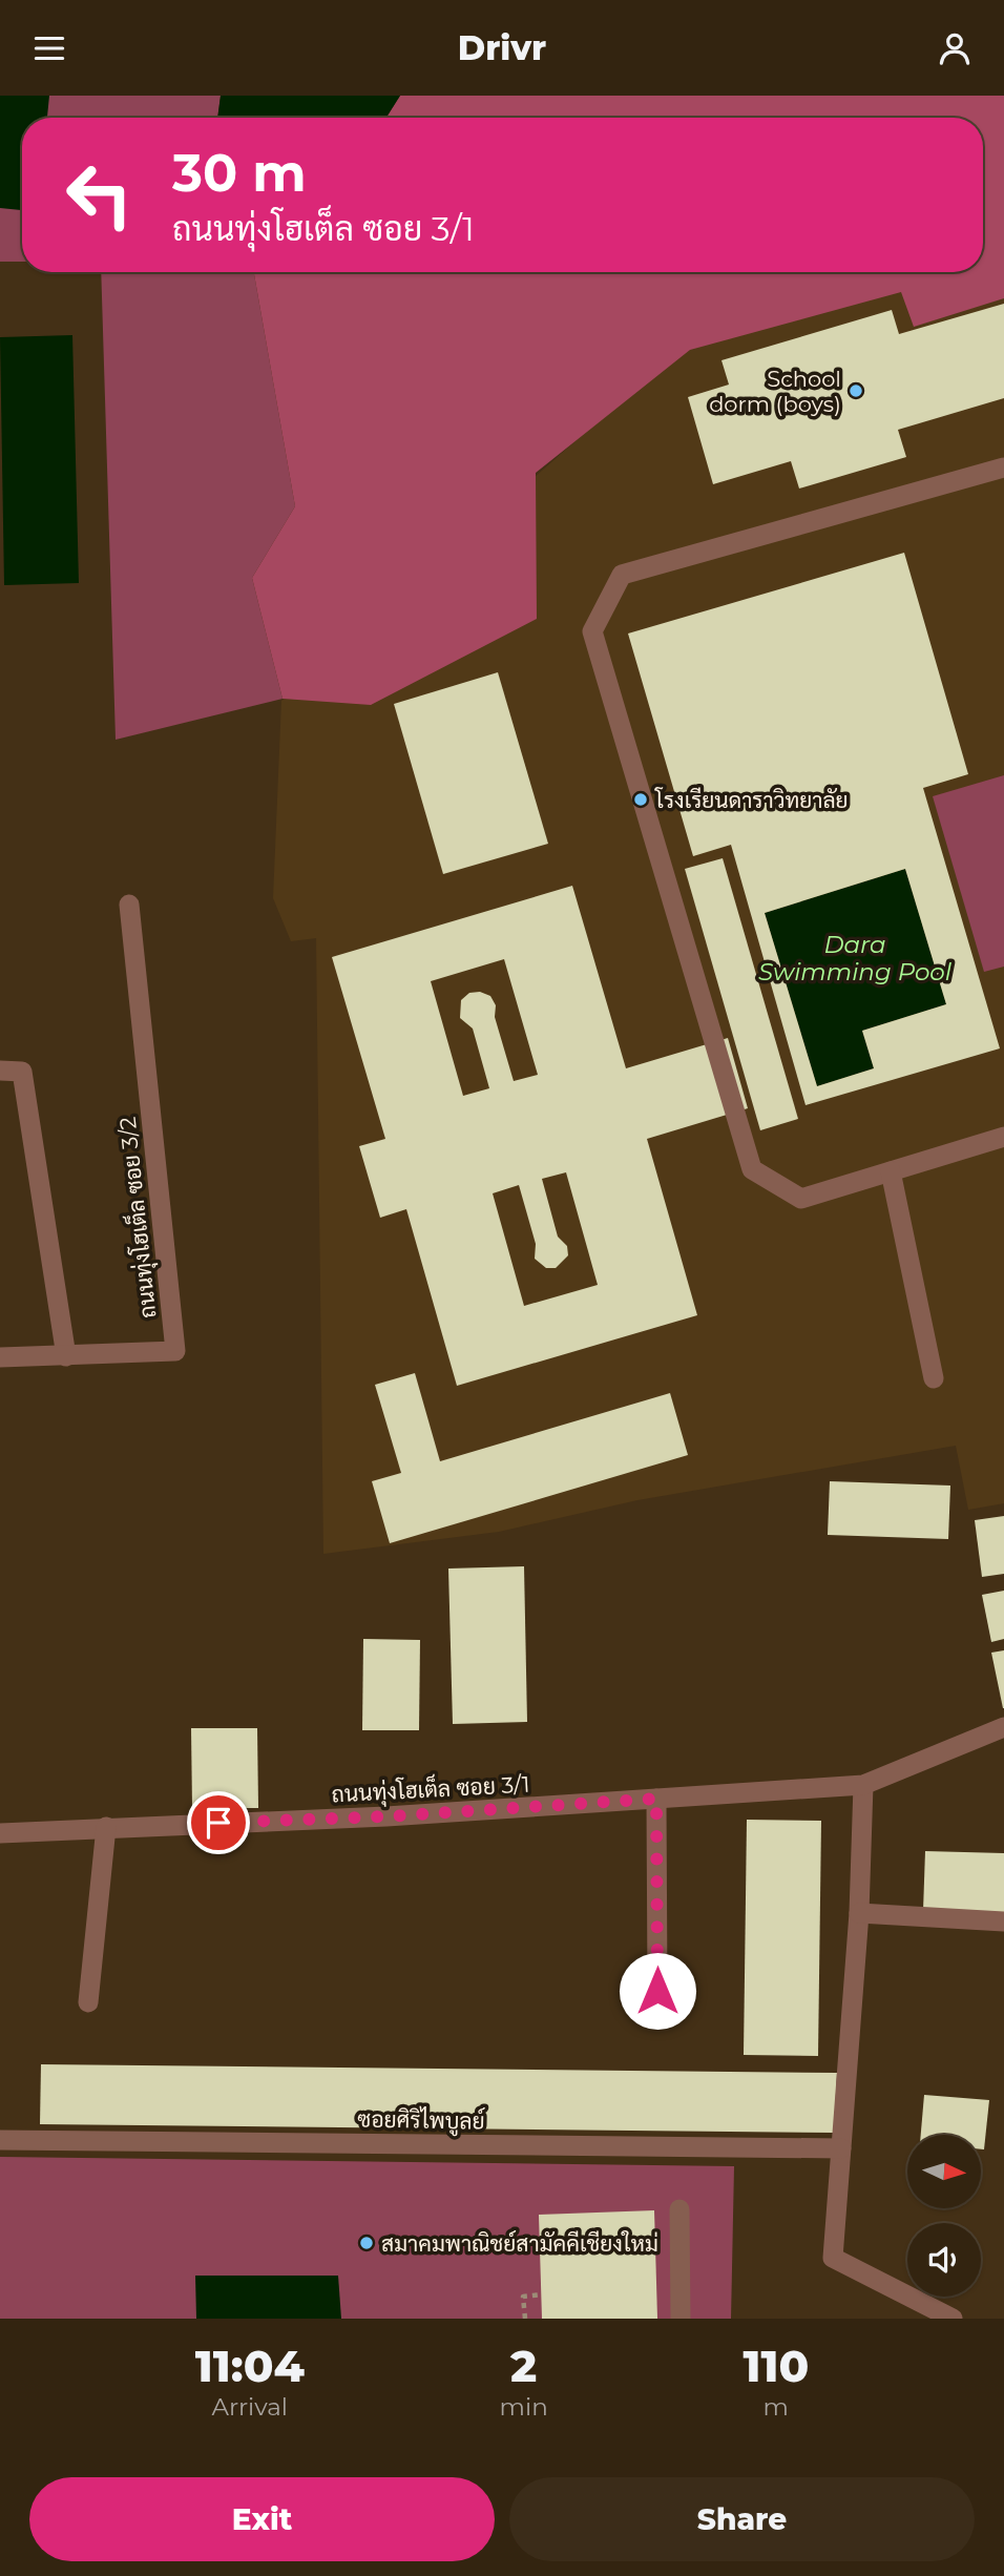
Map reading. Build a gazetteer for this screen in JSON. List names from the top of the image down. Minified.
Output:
{"streets":{"street":["ถนนทุ่งโฮเต็ล ซอย 3/2","ถนนทุ่งโฮเต็ล ซอย 3/1","ซอยศิริไพบูลย์"]},"water":["Dara Swimming Pool"],"places":["School dorm (boys)","โรงเรียนดาราวิทยาลัย","สมาคมพาณิชย์สามัคคีเชียงใหม่"],"north":"right","page":{"header":"Drivr","turn":["30 m","ถนนทุ่งโฮเต็ล ซอย 3/1"],"eta":["11:04","Arrival","2","min","110","m"],"buttons":["Exit","Share"]}}
